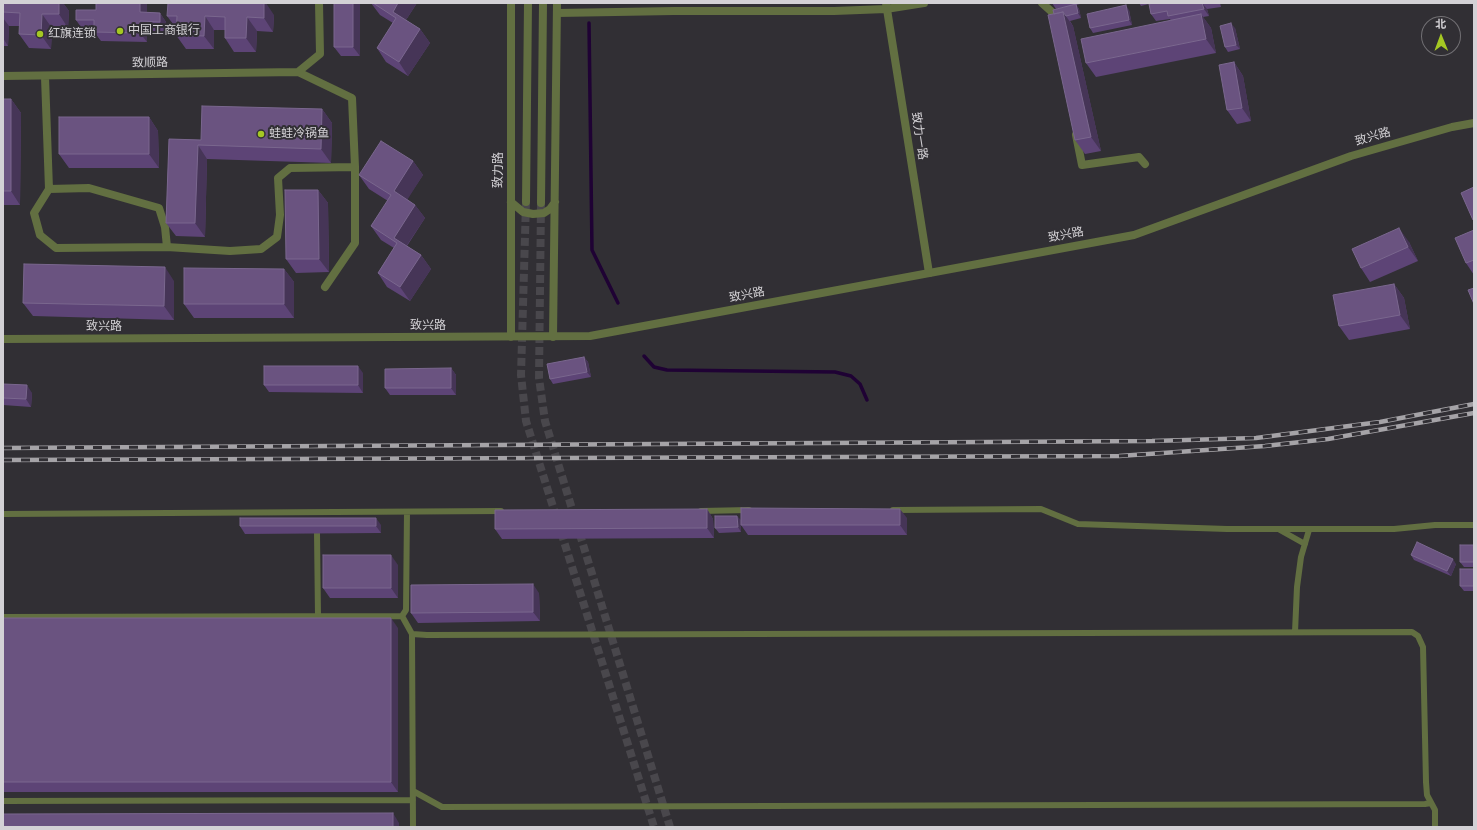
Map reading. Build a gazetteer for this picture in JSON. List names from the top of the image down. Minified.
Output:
{"streets":{"street":["致顺路","致力一路","致兴路","致力路"]},"crossings":[["致力一路","致兴路"],["致兴路","致力路"]],"places":["中国工商银行","红旗连锁","蛙蛙冷锅鱼"],"north":"top"}
